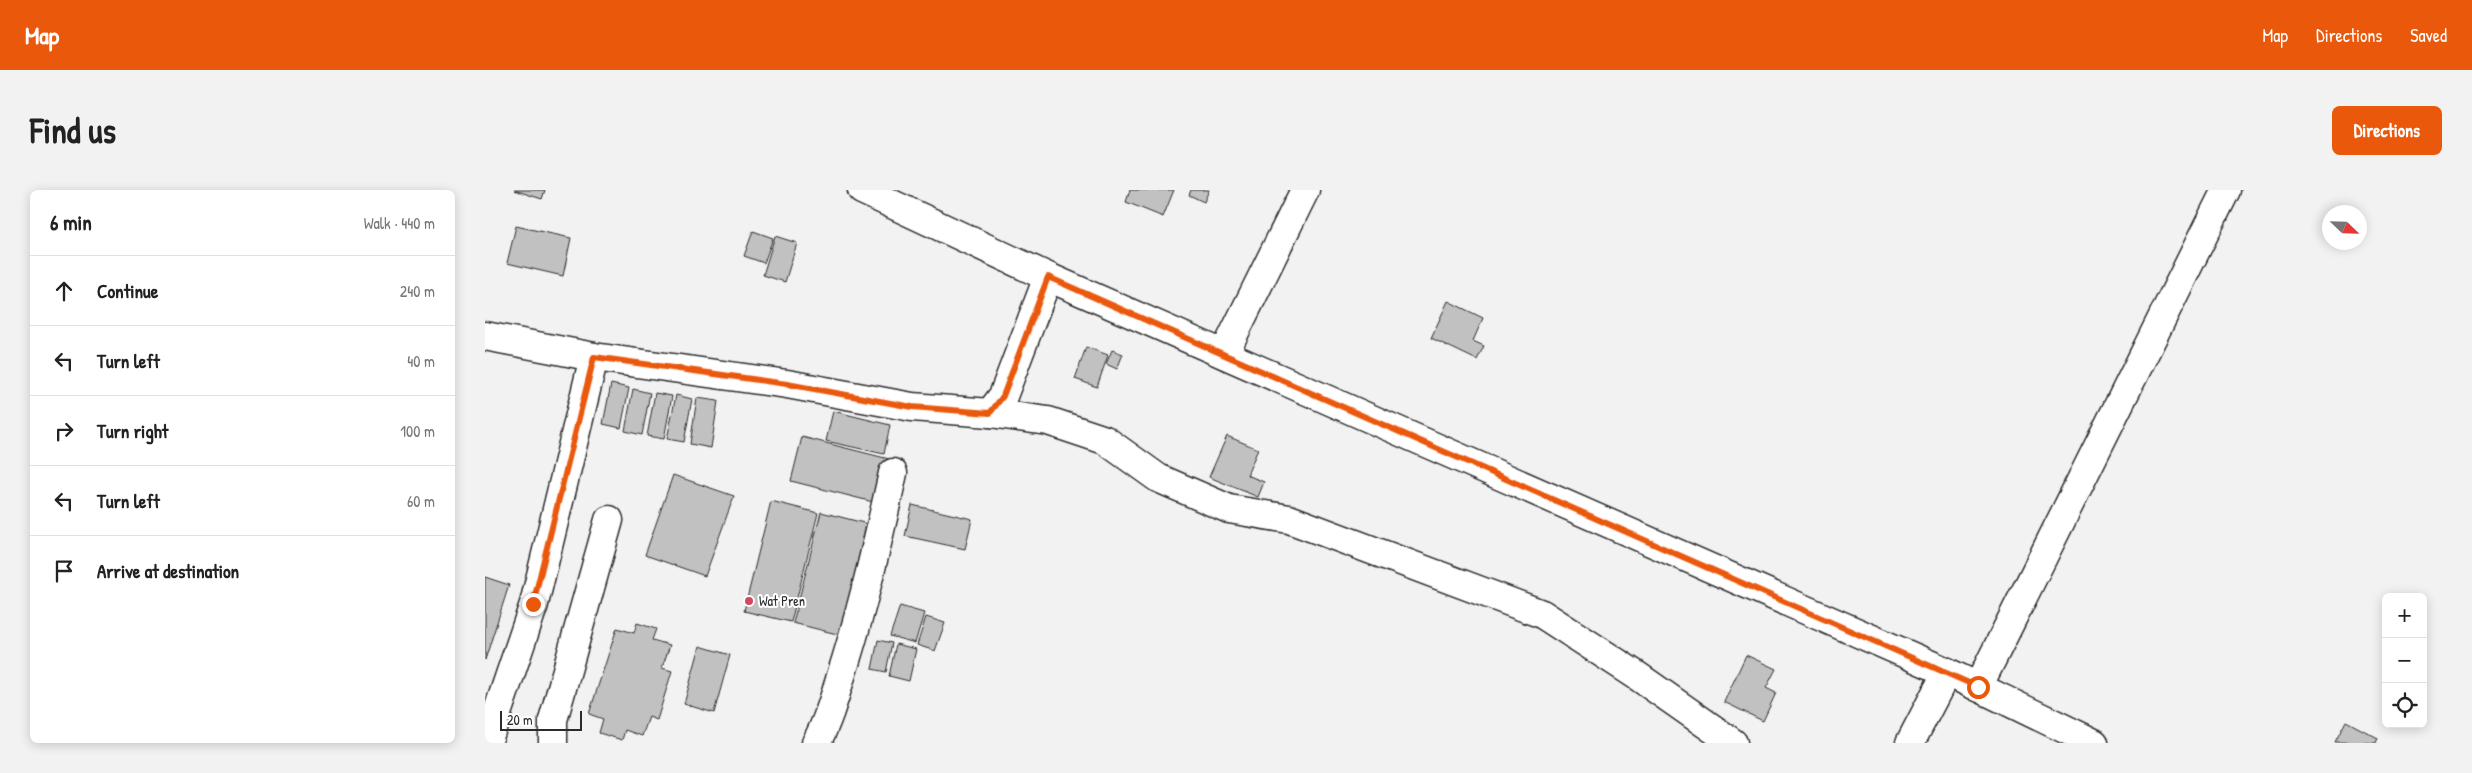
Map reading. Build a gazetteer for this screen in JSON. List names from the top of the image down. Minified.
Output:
{"places":["Wat Pren"],"scale_bar":"20 m","north":"bottom right","page":{"header":"Map","nav":["Map","Directions","Saved"],"buttons":"Directions","title":"Find us","heading":["6 min","Walk · 440 m"],"list":[["Continue","240 m"],["Turn left","40 m"],["Turn right","100 m"],["Turn left","60 m"],"Arrive at destination"],"map_buttons":["+","−"],"scale":"20 m"}}
